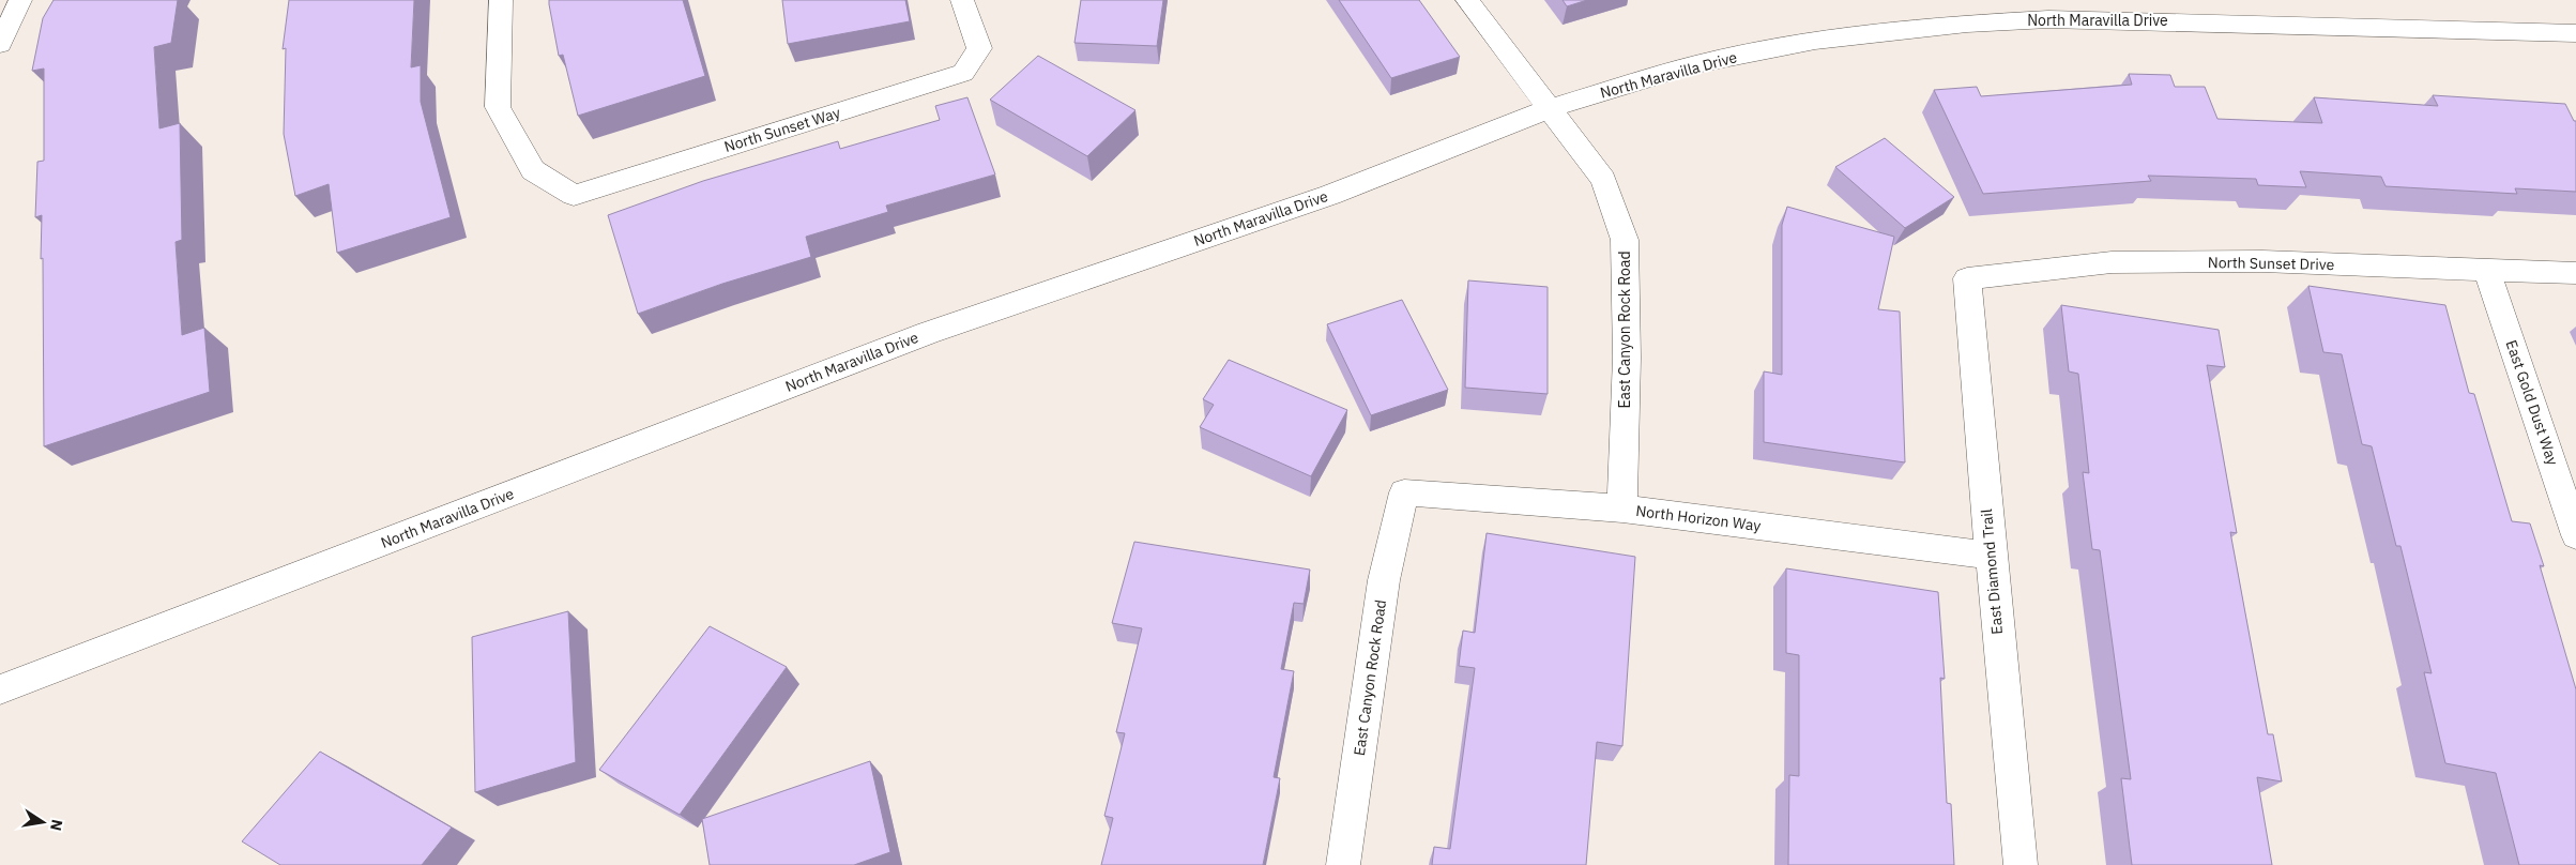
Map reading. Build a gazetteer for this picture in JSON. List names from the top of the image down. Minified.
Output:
{"streets":{"street":["North Maravilla Drive","North Sunset Way","North Sunset Drive","East Canyon Rock Road","East Gold Dust Way","North Horizon Way","East Diamond Trail"]},"crossings":[["North Maravilla Drive","East Canyon Rock Road"],["North Sunset Drive","East Gold Dust Way"],["North Sunset Drive","East Diamond Trail"],["East Canyon Rock Road","North Horizon Way"],["North Horizon Way","East Diamond Trail"]],"north":"right"}
